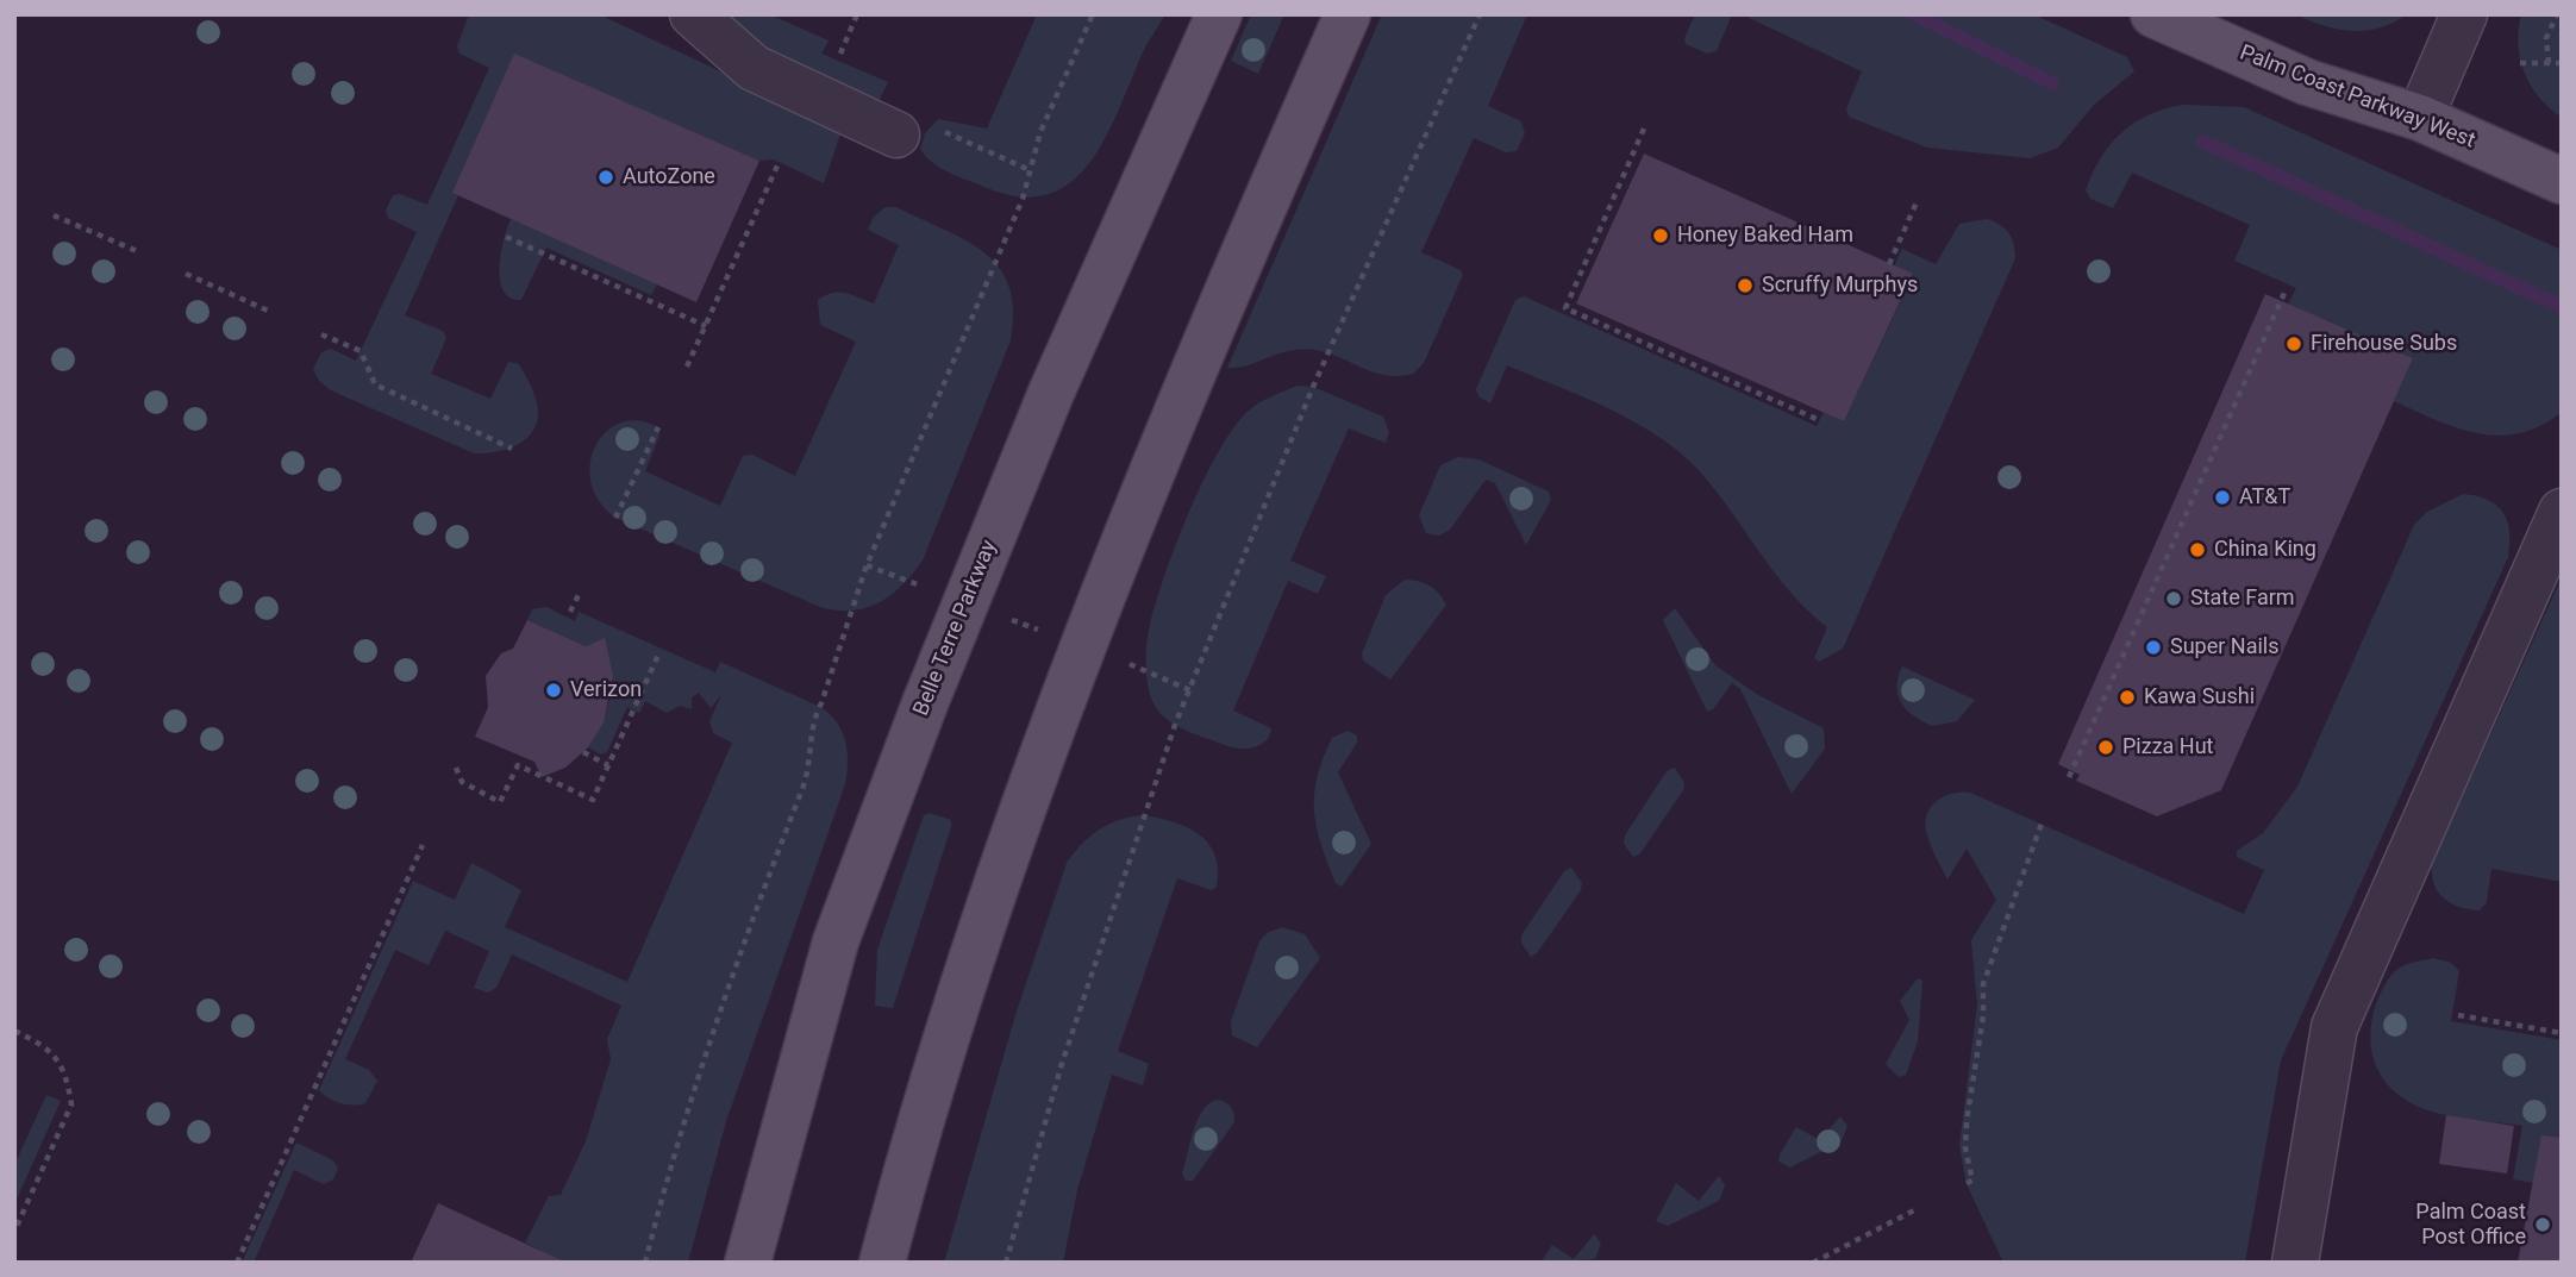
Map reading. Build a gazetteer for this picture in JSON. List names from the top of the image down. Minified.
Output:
{"streets":{"main road":["Palm Coast Parkway West","Belle Terre Parkway"]},"places":["AutoZone","Honey Baked Ham","Scruffy Murphys","Firehouse Subs","AT&T","China King","State Farm","Super Nails","Verizon","Kawa Sushi","Pizza Hut","Palm Coast Post Office"]}
